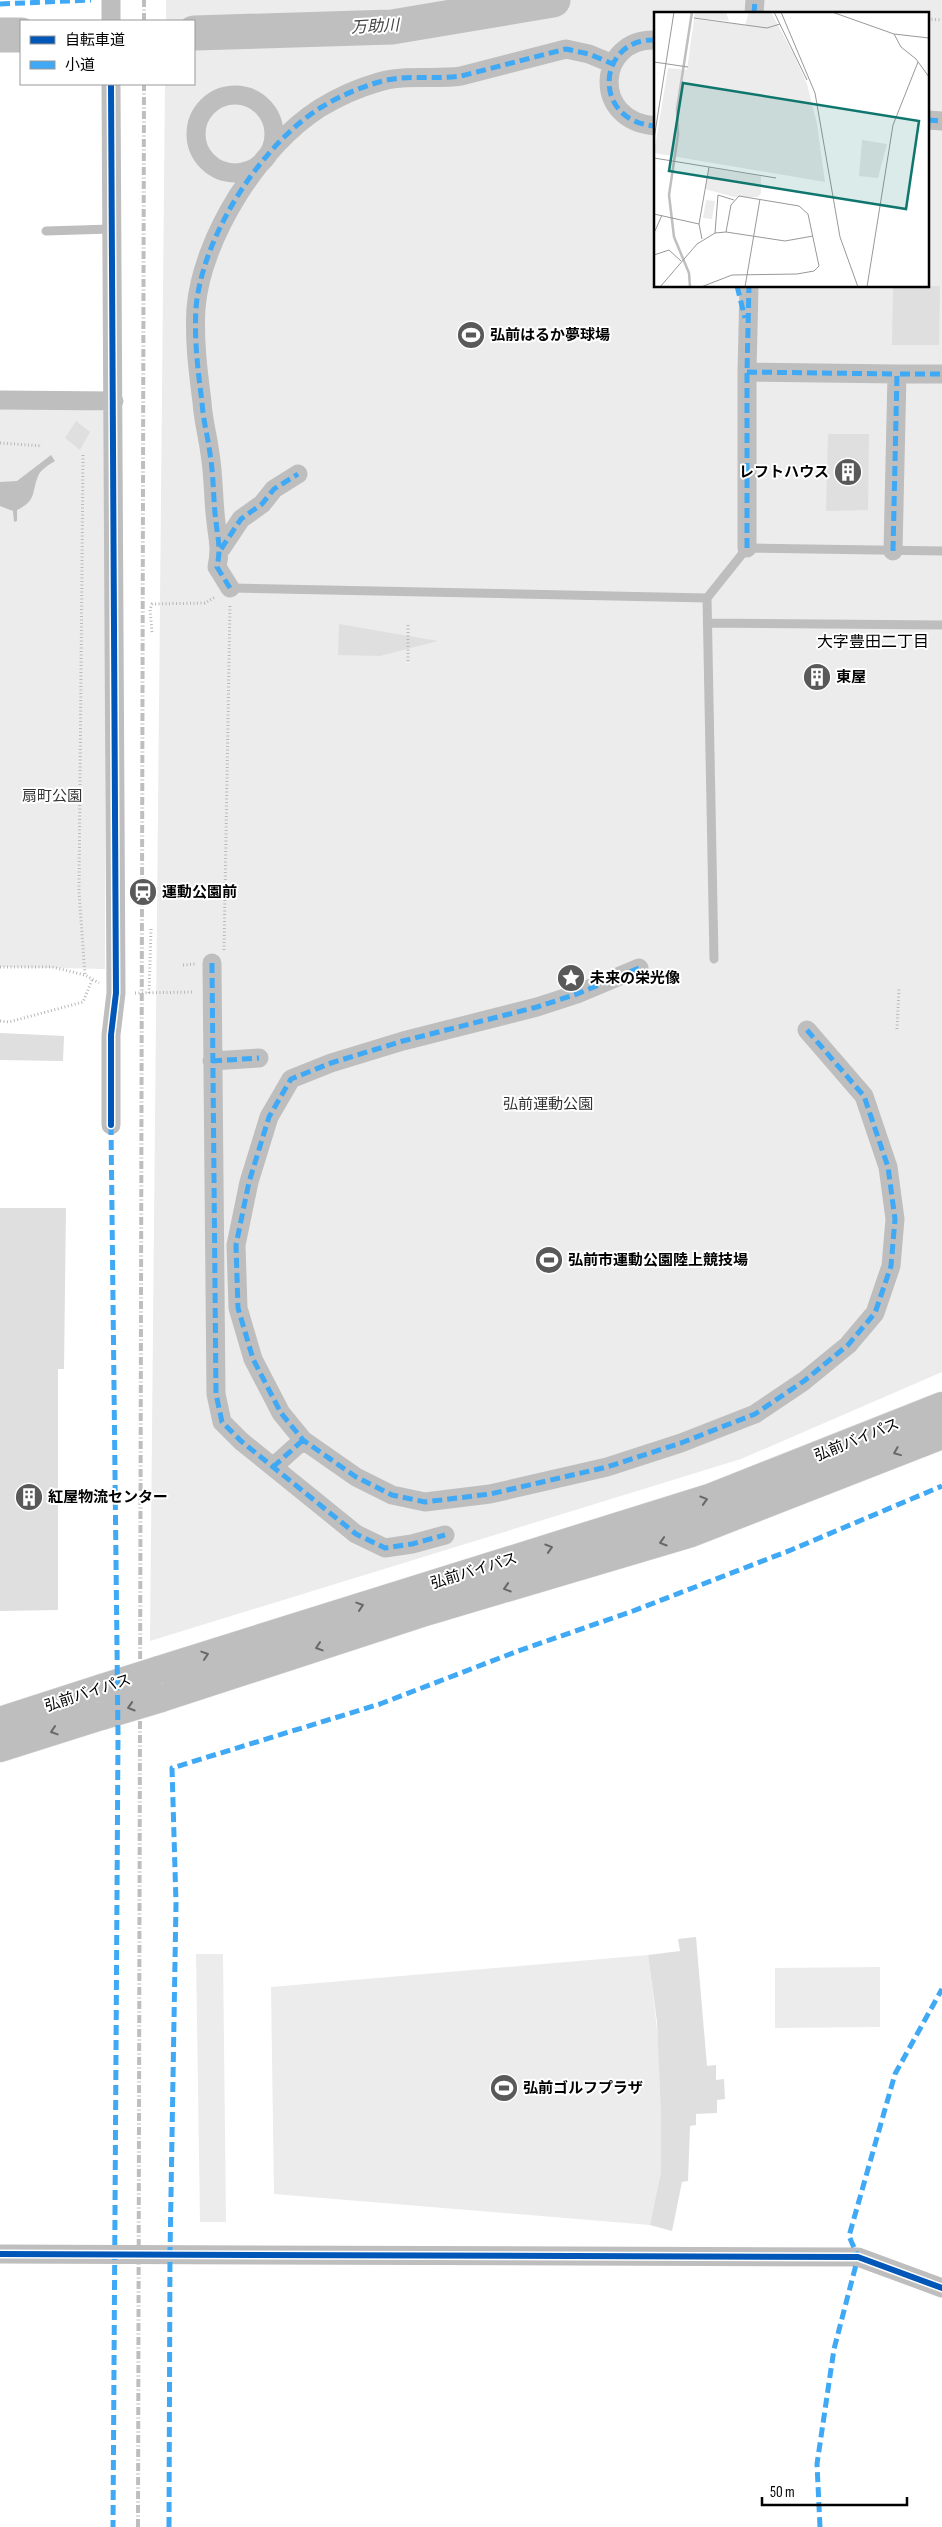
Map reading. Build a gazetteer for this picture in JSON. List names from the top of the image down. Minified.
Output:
{"streets":{"highway":["弘前バイパス"]},"districts":["大字豊田二丁目"],"water":["万助川"],"parks":["扇町公園","弘前運動公園"],"places":{"sports":["弘前はるか夢球場","弘前市運動公園陸上競技場","弘前ゴルフプラザ"],"building":["レフトハウス","東屋","紅屋物流センター"],"station":["運動公園前"],"place":["未来の栄光像"]},"legend":["自転車道","小道"],"scale_bar":"50 m"}
